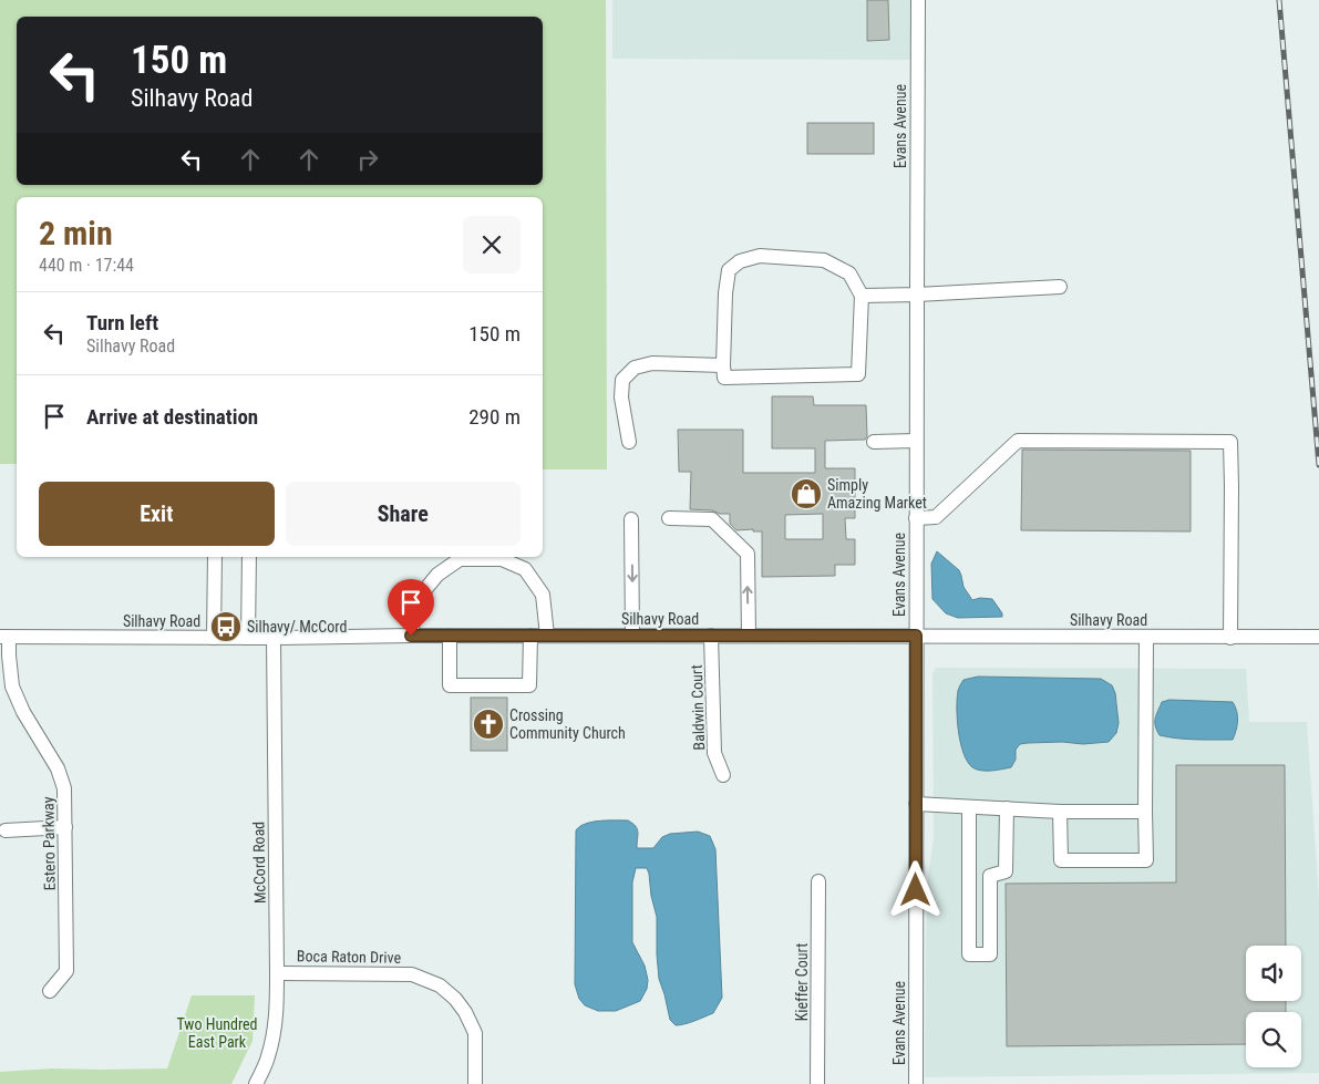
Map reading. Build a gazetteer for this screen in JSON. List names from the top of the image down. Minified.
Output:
{"streets":{"street":["Evans Avenue","Silhavy Road","Baldwin Court","Estero Parkway","McCord Road","Boca Raton Drive","Kieffer Court"]},"crossings":[["Evans Avenue","Silhavy Road"],["Silhavy Road","Baldwin Court"],["Silhavy Road","Estero Parkway"],["Silhavy Road","McCord Road"],["McCord Road","Boca Raton Drive"]],"parks":["Two Hundred East Park"],"places":{"shop":["Simply Amazing Market"],"bus stop":["Silhavy/ McCord"],"church":["Crossing Community Church"]},"page":{"turn":["150 m","Silhavy Road"],"heading":["2 min","440 m · 17:44"],"list":[{"name":"Turn left","note":"Silhavy Road","value":"150 m"},{"name":"Arrive at destination","value":"290 m"}],"buttons":["Exit","Share"]}}
